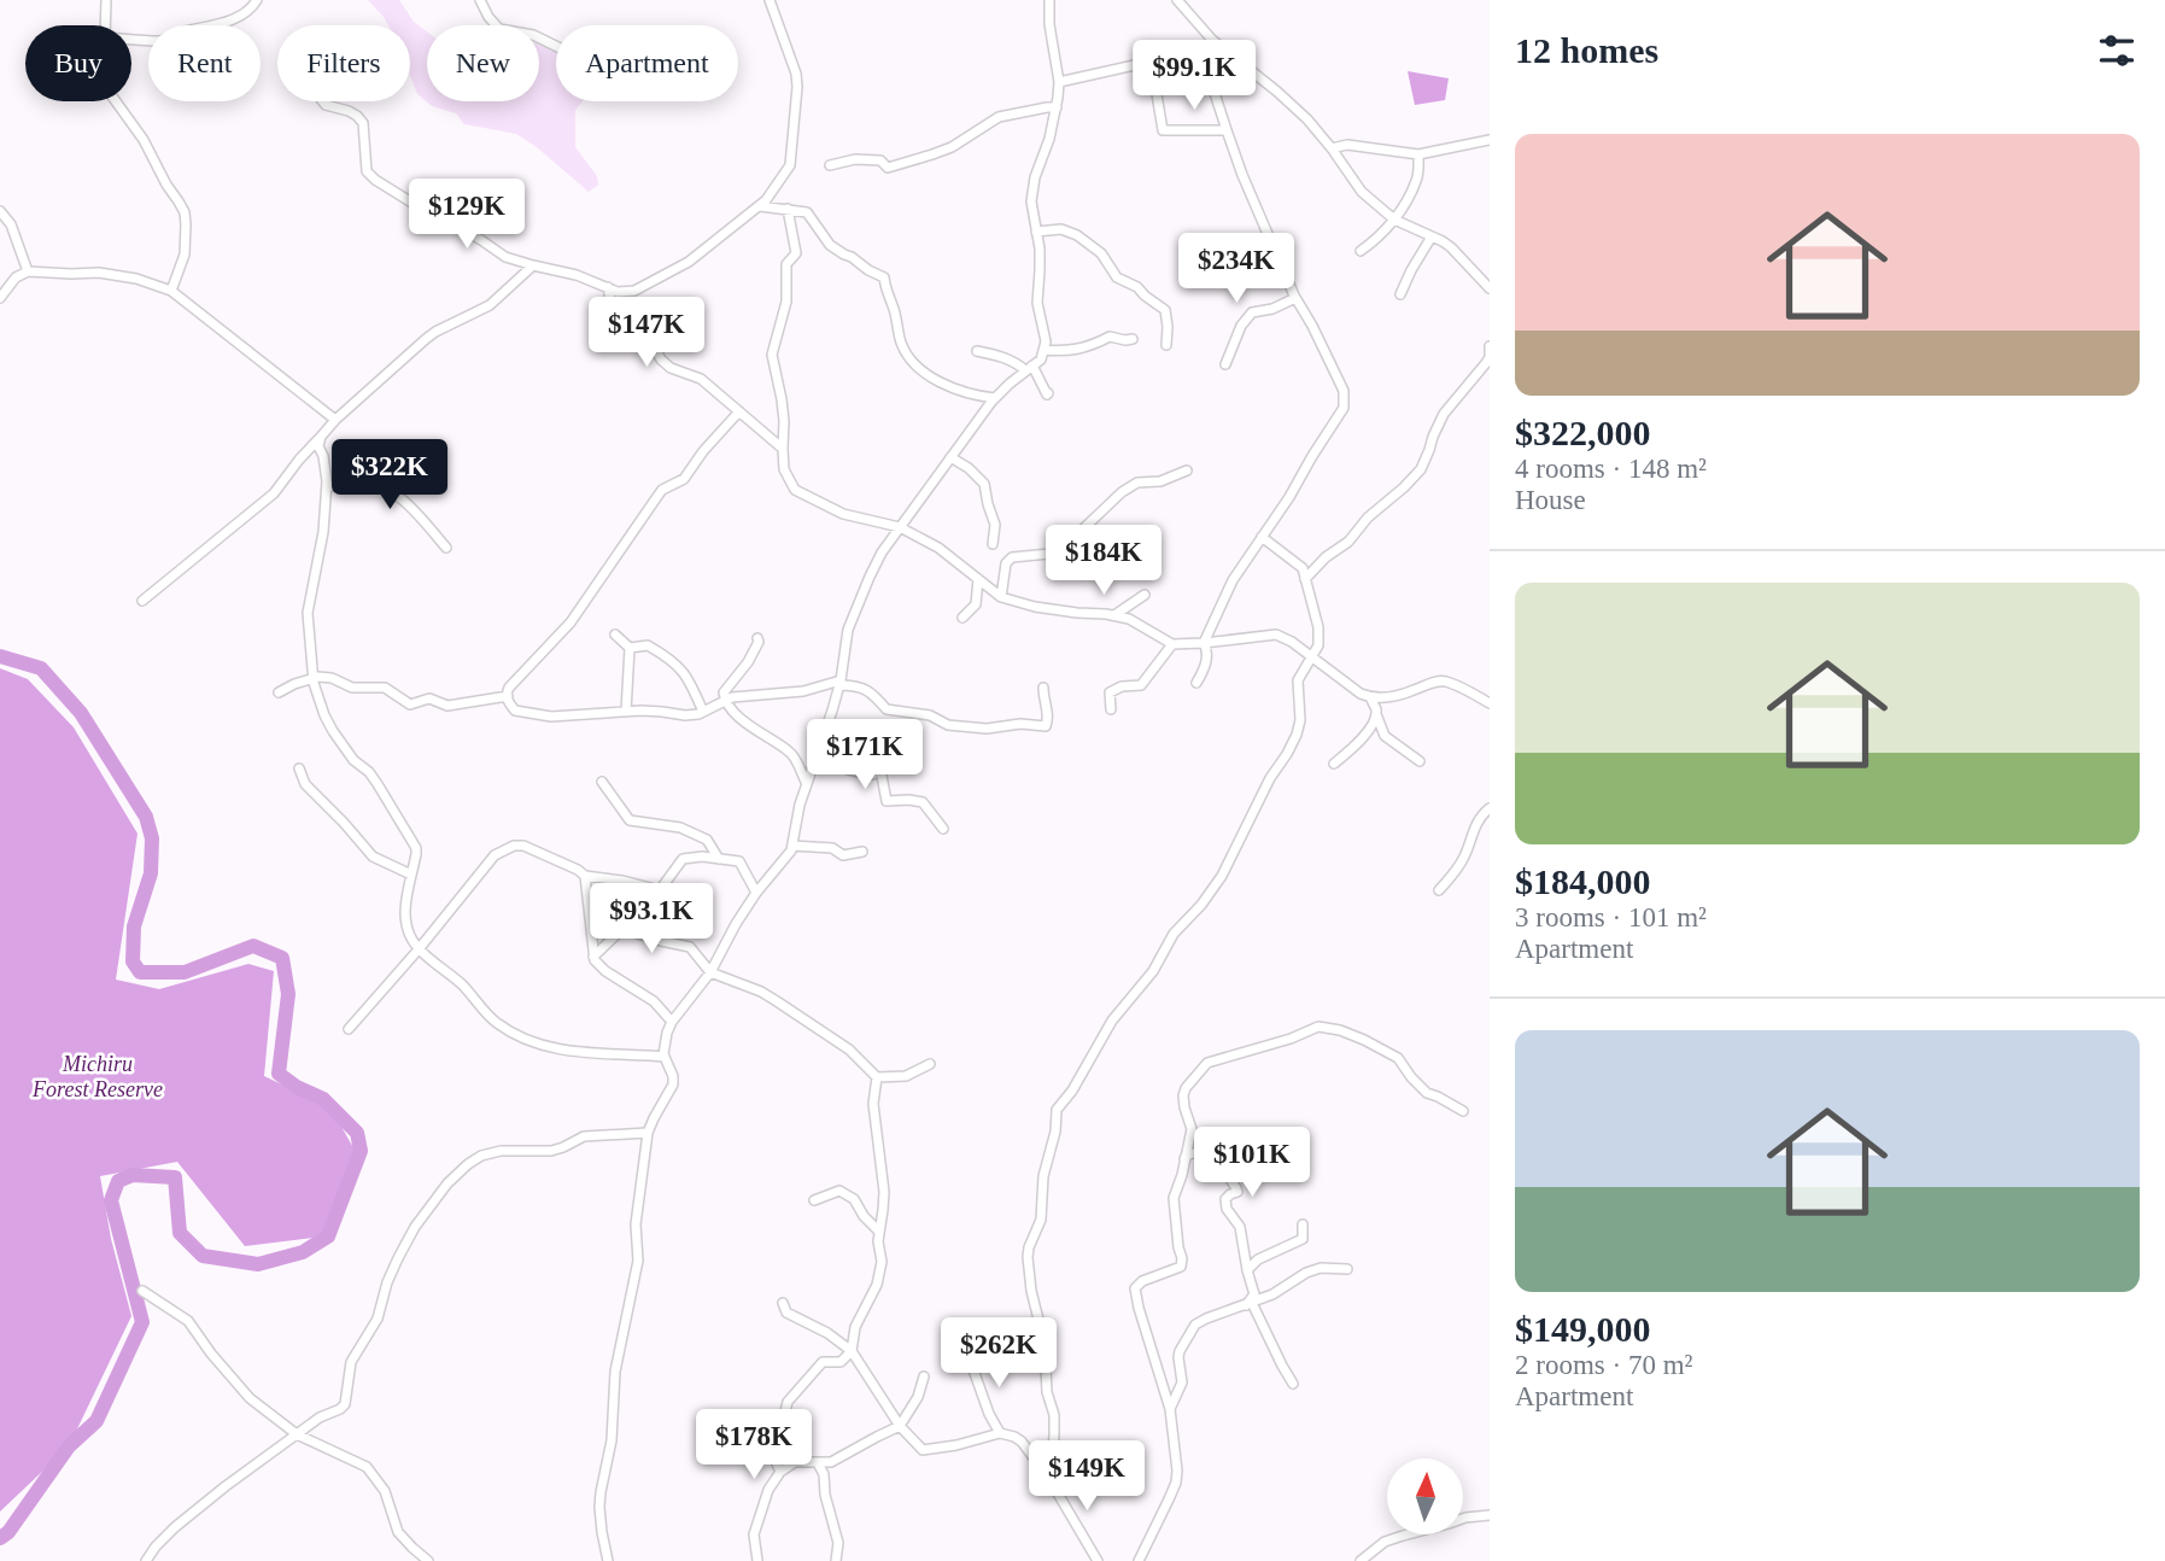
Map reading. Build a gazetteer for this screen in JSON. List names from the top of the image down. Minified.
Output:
{"parks":["Michiru Forest Reserve"],"north":"top","page":{"heading":"12 homes","chip":["Buy","Rent","Filters","New","Apartment"],"price":["$99.1K","$129K","$234K","$147K","$322K","$184K","$171K","$93.1K","$101K","$262K","$178K","$149K"],"list":[{"name":"$322,000","note":"4 rooms · 148 m² · House"},{"name":"$184,000","note":"3 rooms · 101 m² · Apartment"},{"name":"$149,000","note":"2 rooms · 70 m² · Apartment"}]}}
